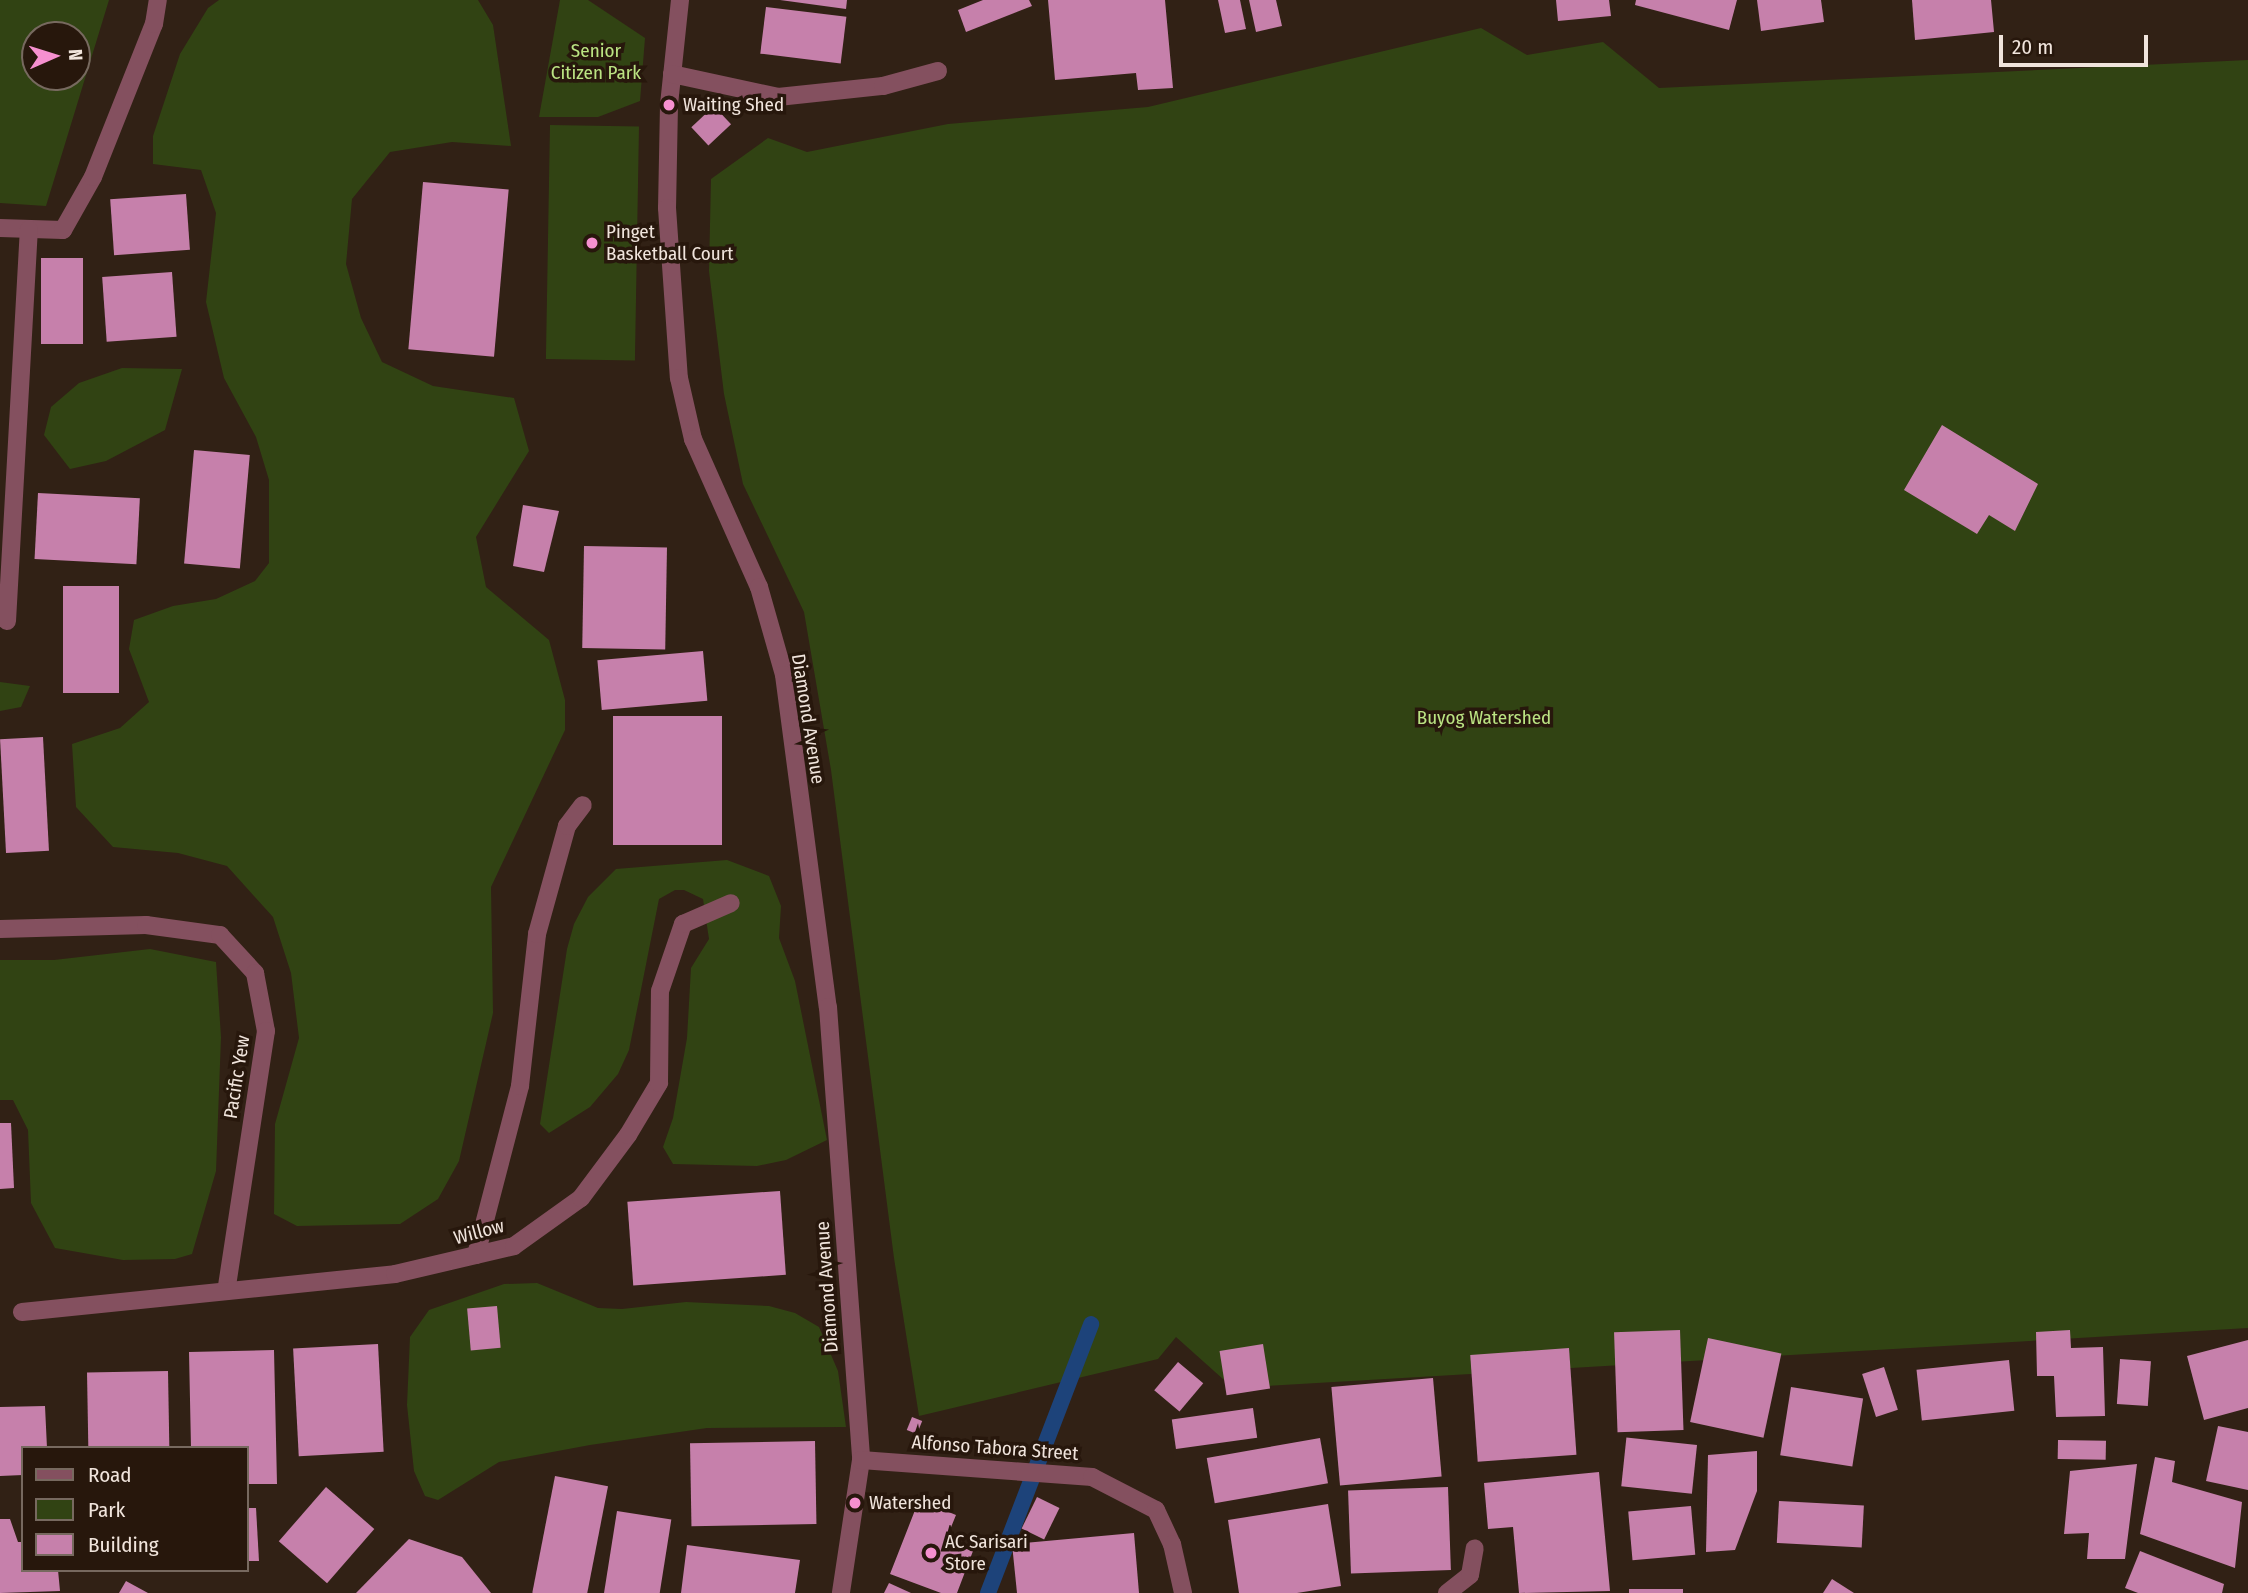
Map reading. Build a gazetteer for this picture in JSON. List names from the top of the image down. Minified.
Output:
{"streets":{"street":["Diamond Avenue","Pacific Yew","Willow","Alfonso Tabora Street"]},"crossings":[["Diamond Avenue","Alfonso Tabora Street"],["Pacific Yew","Willow"]],"parks":["Senior Citizen Park","Buyog Watershed"],"places":["Waiting Shed","Pinget Basketball Court","Watershed","AC Sarisari Store"],"legend":["Road","Park","Building"],"scale_bar":"20 m","north":"right"}
